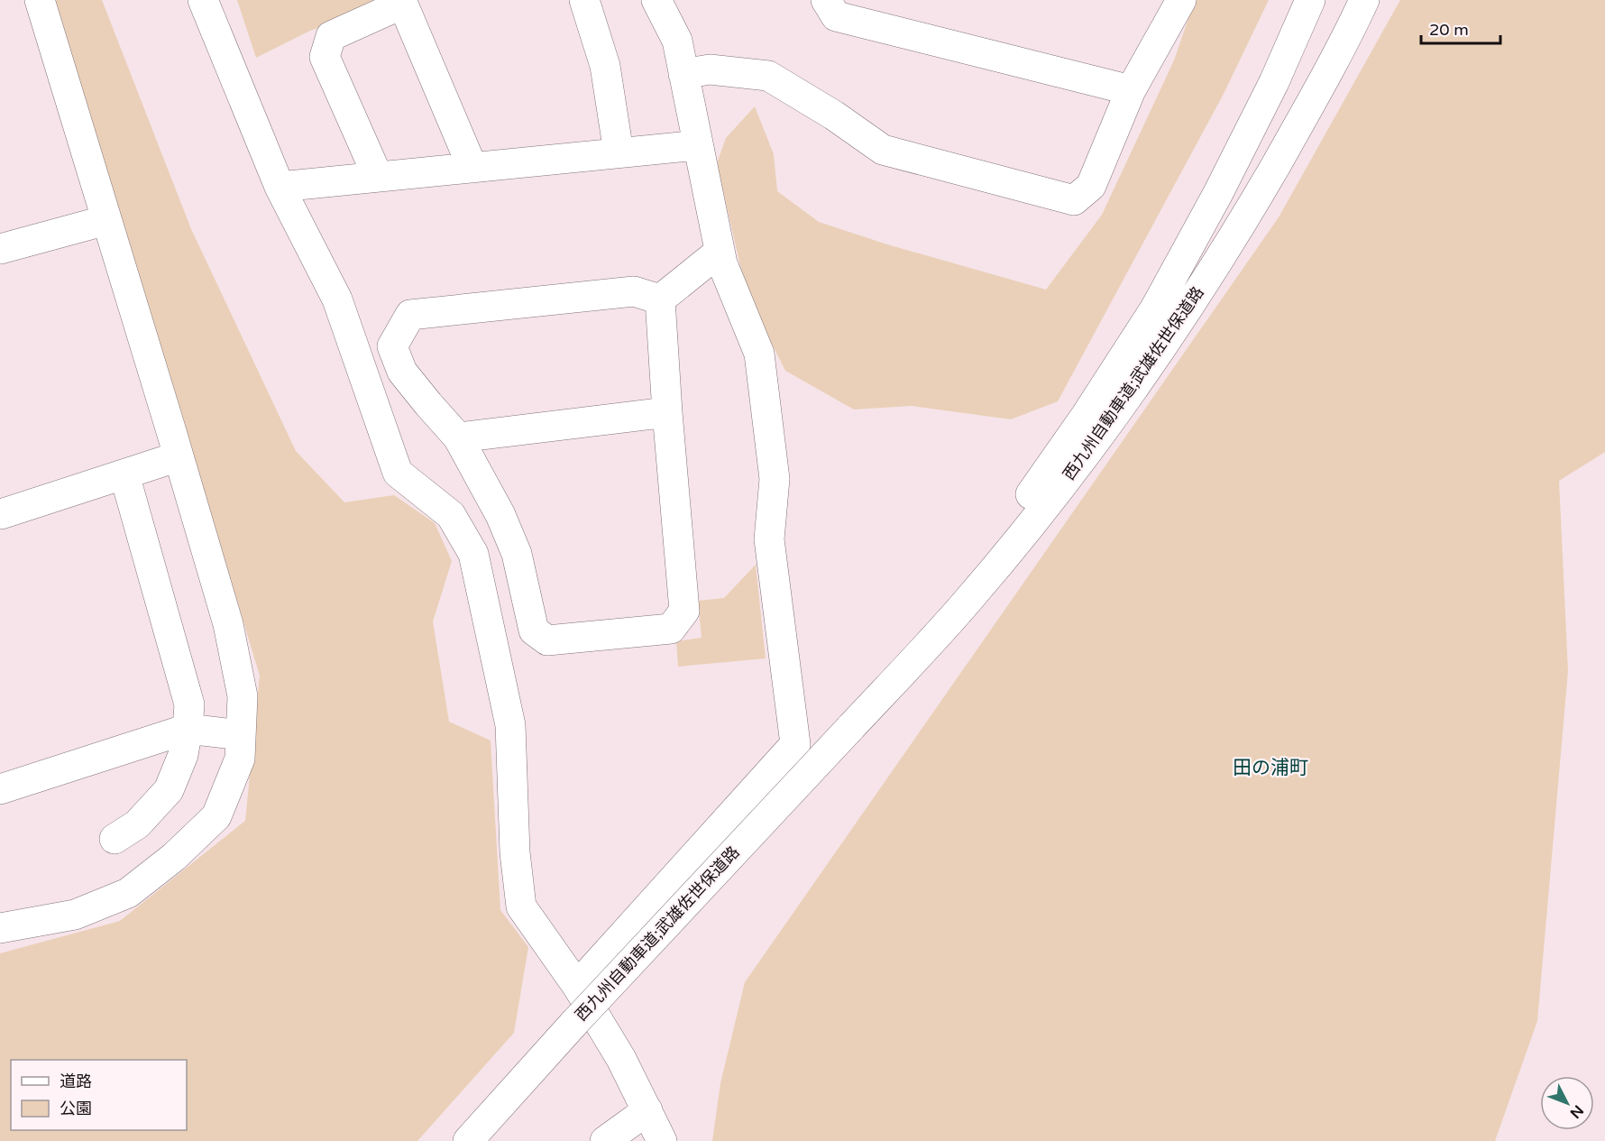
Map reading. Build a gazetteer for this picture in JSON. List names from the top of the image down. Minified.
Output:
{"streets":{"main road":["西九州自動車道;武雄佐世保道路"]},"districts":["田の浦町"],"legend":["道路","公園"],"scale_bar":"20 m","north":"bottom right"}
